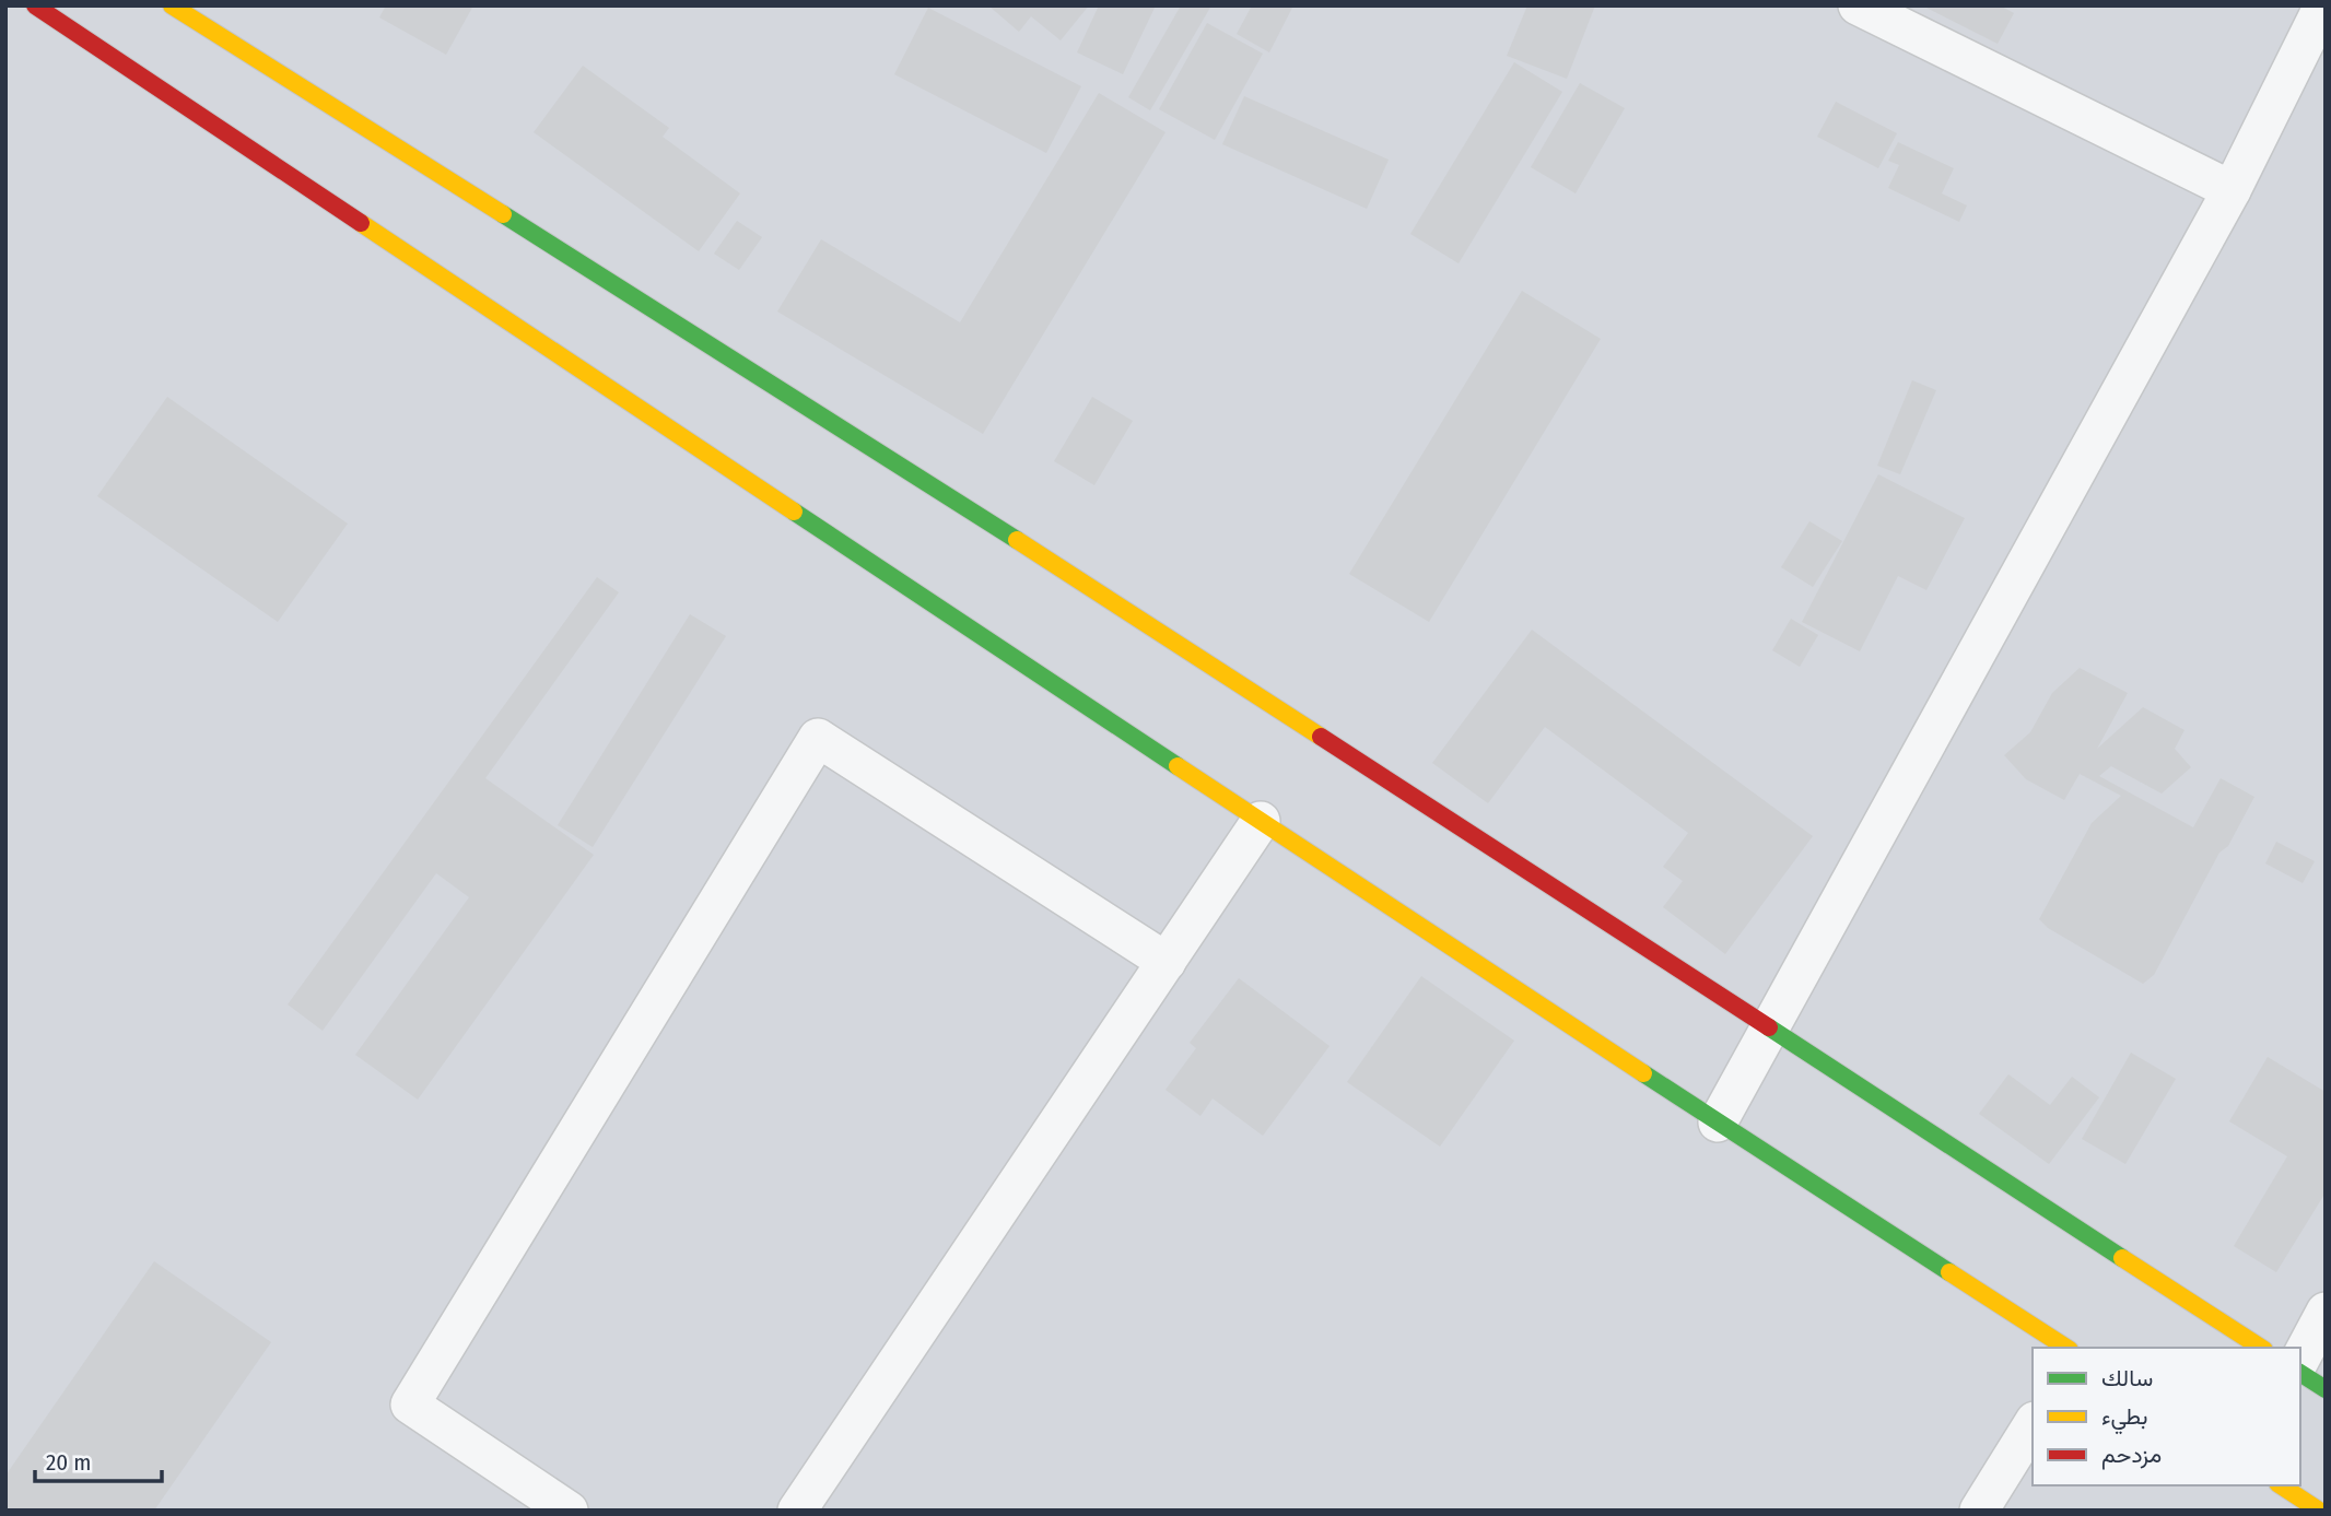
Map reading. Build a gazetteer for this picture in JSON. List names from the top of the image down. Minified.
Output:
{"legend":["سالك","بطيء","مزدحم"],"scale_bar":"20 m"}
